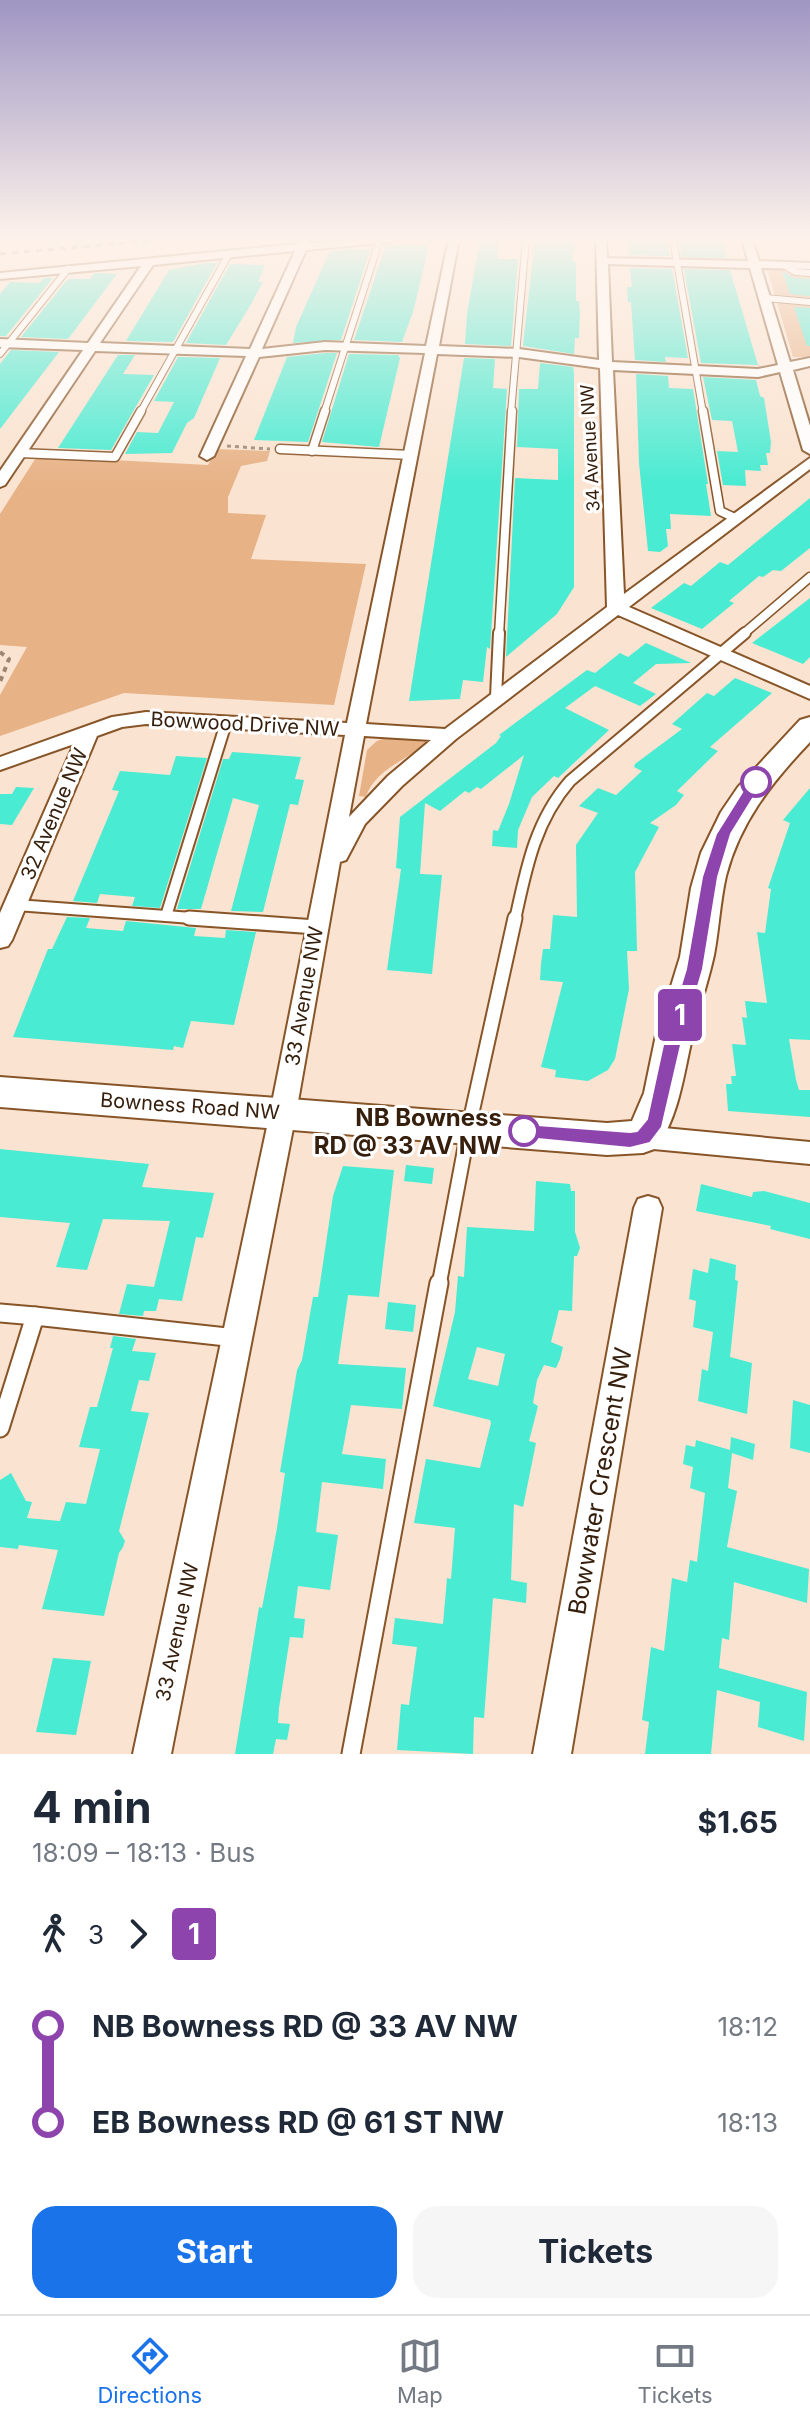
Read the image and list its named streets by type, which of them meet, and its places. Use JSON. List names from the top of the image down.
{
  "streets": {
    "street": [
      "34 Avenue NW",
      "Bowwood Drive NW",
      "32 Avenue NW",
      "33 Avenue NW",
      "Bowness Road NW",
      "Bowwater Crescent NW"
    ]
  },
  "crossings": [
    ["Bowwood Drive NW", "32 Avenue NW"],
    ["Bowwood Drive NW", "33 Avenue NW"],
    ["33 Avenue NW", "Bowness Road NW"]
  ],
  "places": ["NB Bowness RD @ 33 AV NW"],
  "lines": ["bus line 1"],
  "page": {
    "on_map": "1",
    "heading": ["4 min", "18:09 – 18:13 · Bus", "$1.65"],
    "legs": ["3", "1"],
    "list": [
      {
        "name": "NB Bowness RD @ 33 AV NW",
        "value": "18:12"
      },
      {
        "name": "EB Bowness RD @ 61 ST NW",
        "value": "18:13"
      }
    ],
    "buttons": ["Start", "Tickets"],
    "tabs": ["Directions", "Map", "Tickets"]
  }
}
